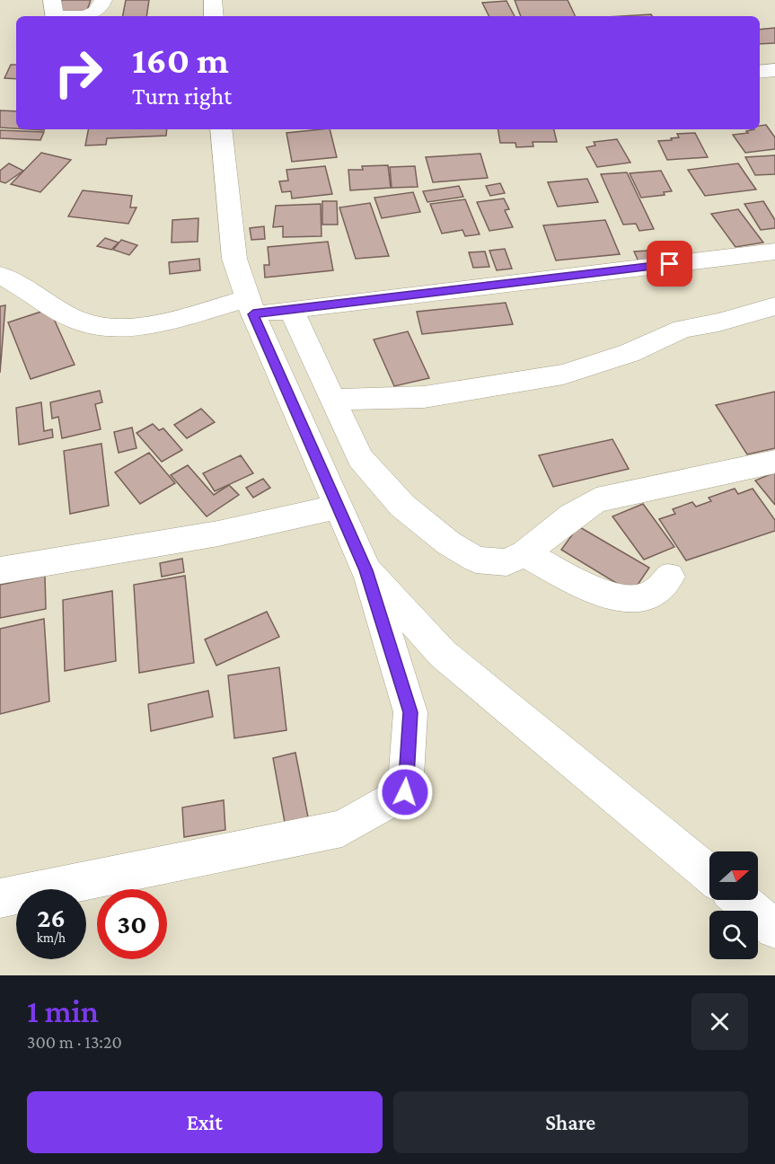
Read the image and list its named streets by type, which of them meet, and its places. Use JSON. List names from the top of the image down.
{
  "north": "right",
  "page": {
    "turn": ["160 m", "Turn right"],
    "speed": "26 km/h",
    "limit": "30",
    "heading": ["1 min", "300 m · 13:20"],
    "buttons": ["Exit", "Share"]
  }
}
